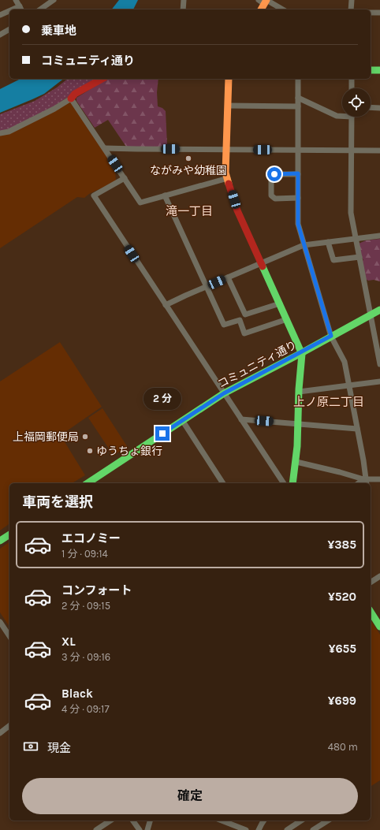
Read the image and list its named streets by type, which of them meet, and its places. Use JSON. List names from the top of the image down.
{
  "streets": {
    "street": ["コミュニティ通り"]
  },
  "districts": ["滝一丁目", "上ノ原二丁目"],
  "places": ["ながみや幼稚園", "上福岡郵便局", "ゆうちょ銀行"],
  "page": {
    "banner": ["乗車地", "コミュニティ通り"],
    "bubble": "2 分",
    "heading": "車両を選択",
    "list": [
      {
        "name": "エコノミー",
        "note": "1 分 · 09:14",
        "value": "¥385"
      },
      {
        "name": "コンフォート",
        "note": "2 分 · 09:15",
        "value": "¥520"
      },
      {
        "name": "XL",
        "note": "3 分 · 09:16",
        "value": "¥655"
      },
      {
        "name": "Black",
        "note": "4 分 · 09:17",
        "value": "¥699"
      }
    ],
    "pay": ["現金", "480 m"],
    "buttons": "確定"
  }
}
